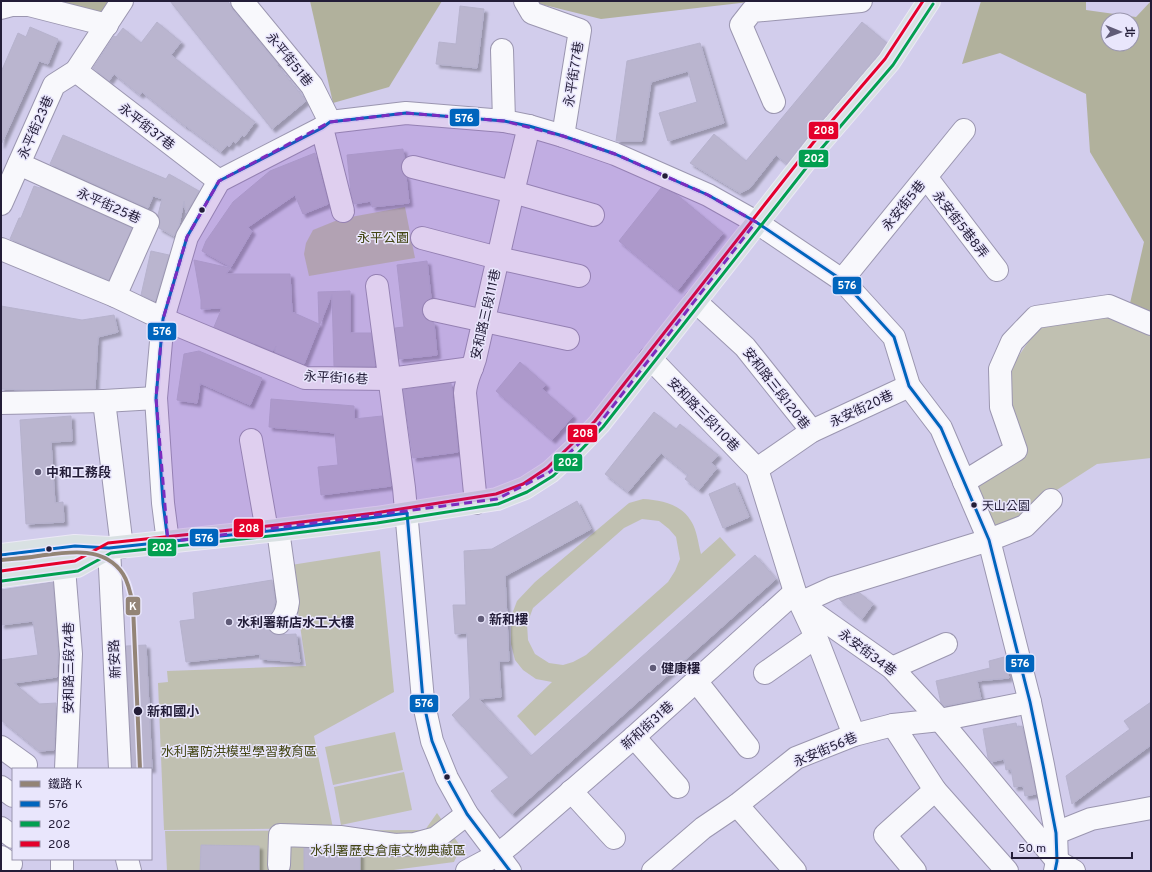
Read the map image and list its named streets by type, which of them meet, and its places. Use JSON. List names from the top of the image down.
{
  "streets": {
    "street": [
      "永平街51巷",
      "永平街77巷",
      "永平街37巷",
      "永平街23巷",
      "永平街25巷",
      "永安街5巷",
      "永安街5巷8弄",
      "安和路三段111巷",
      "永平街16巷",
      "安和路三段120巷",
      "永安街20巷",
      "安和路三段110巷",
      "永安街34巷",
      "新安路",
      "安和路三段74巷",
      "新和街31巷",
      "永安街56巷"
    ]
  },
  "crossings": [
    ["永平街37巷", "永平街23巷"],
    ["永平街23巷", "永平街25巷"],
    ["永安街5巷", "永安街5巷8弄"],
    ["安和路三段111巷", "永平街16巷"],
    ["安和路三段120巷", "永安街20巷"],
    ["安和路三段120巷", "安和路三段110巷"],
    ["永安街34巷", "新和街31巷"],
    ["永安街34巷", "永安街56巷"]
  ],
  "parks": ["永平公園", "水利署防洪模型學習教育區", "水利署歷史倉庫文物典藏區"],
  "places": [
    "中和工務段",
    "天山公園",
    "新和樓",
    "水利署新店水工大樓",
    "健康樓",
    "新和國小"
  ],
  "lines": [
    "transit line 208",
    "transit line 202",
    "transit line 576",
    "rail line K"
  ],
  "legend": [
    "鐵路 K",
    "576",
    "202",
    "208"
  ],
  "scale_bar": "50 m",
  "north": "right"
}
